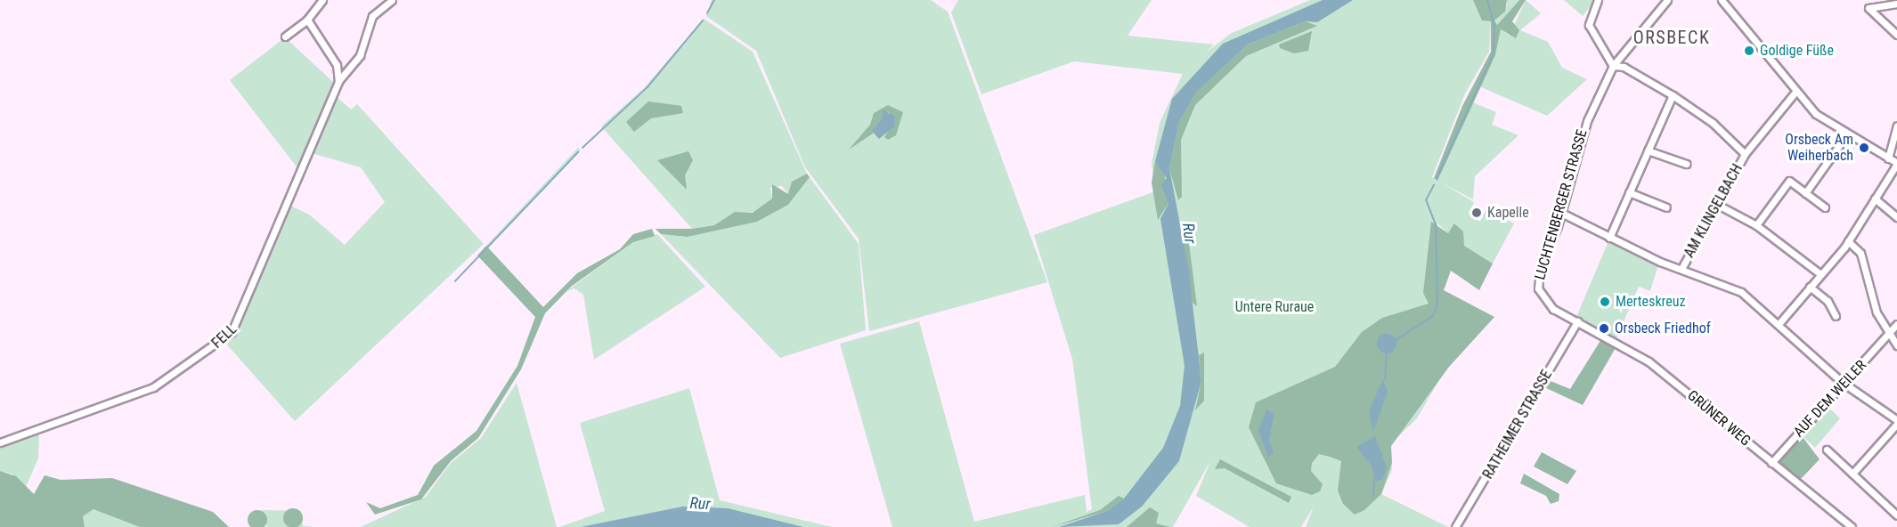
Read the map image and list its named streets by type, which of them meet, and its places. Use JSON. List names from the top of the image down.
{
  "streets": {
    "street": [
      "LUCHTENBERGER STRASSE",
      "AM KLINGELBACH",
      "FELL",
      "AUF DEM WEILER",
      "GRÜNER WEG",
      "RATHEIMER STRASSE"
    ]
  },
  "crossings": [
    ["LUCHTENBERGER STRASSE", "AM KLINGELBACH"],
    ["LUCHTENBERGER STRASSE", "GRÜNER WEG"],
    ["LUCHTENBERGER STRASSE", "RATHEIMER STRASSE"],
    ["AUF DEM WEILER", "GRÜNER WEG"],
    ["GRÜNER WEG", "RATHEIMER STRASSE"]
  ],
  "districts": ["ORSBECK"],
  "water": ["Rur"],
  "parks": ["Untere Ruraue"],
  "places": [
    "Goldige Füße",
    "Orsbeck Am Weiherbach",
    "Kapelle",
    "Merteskreuz",
    "Orsbeck Friedhof"
  ]
}
